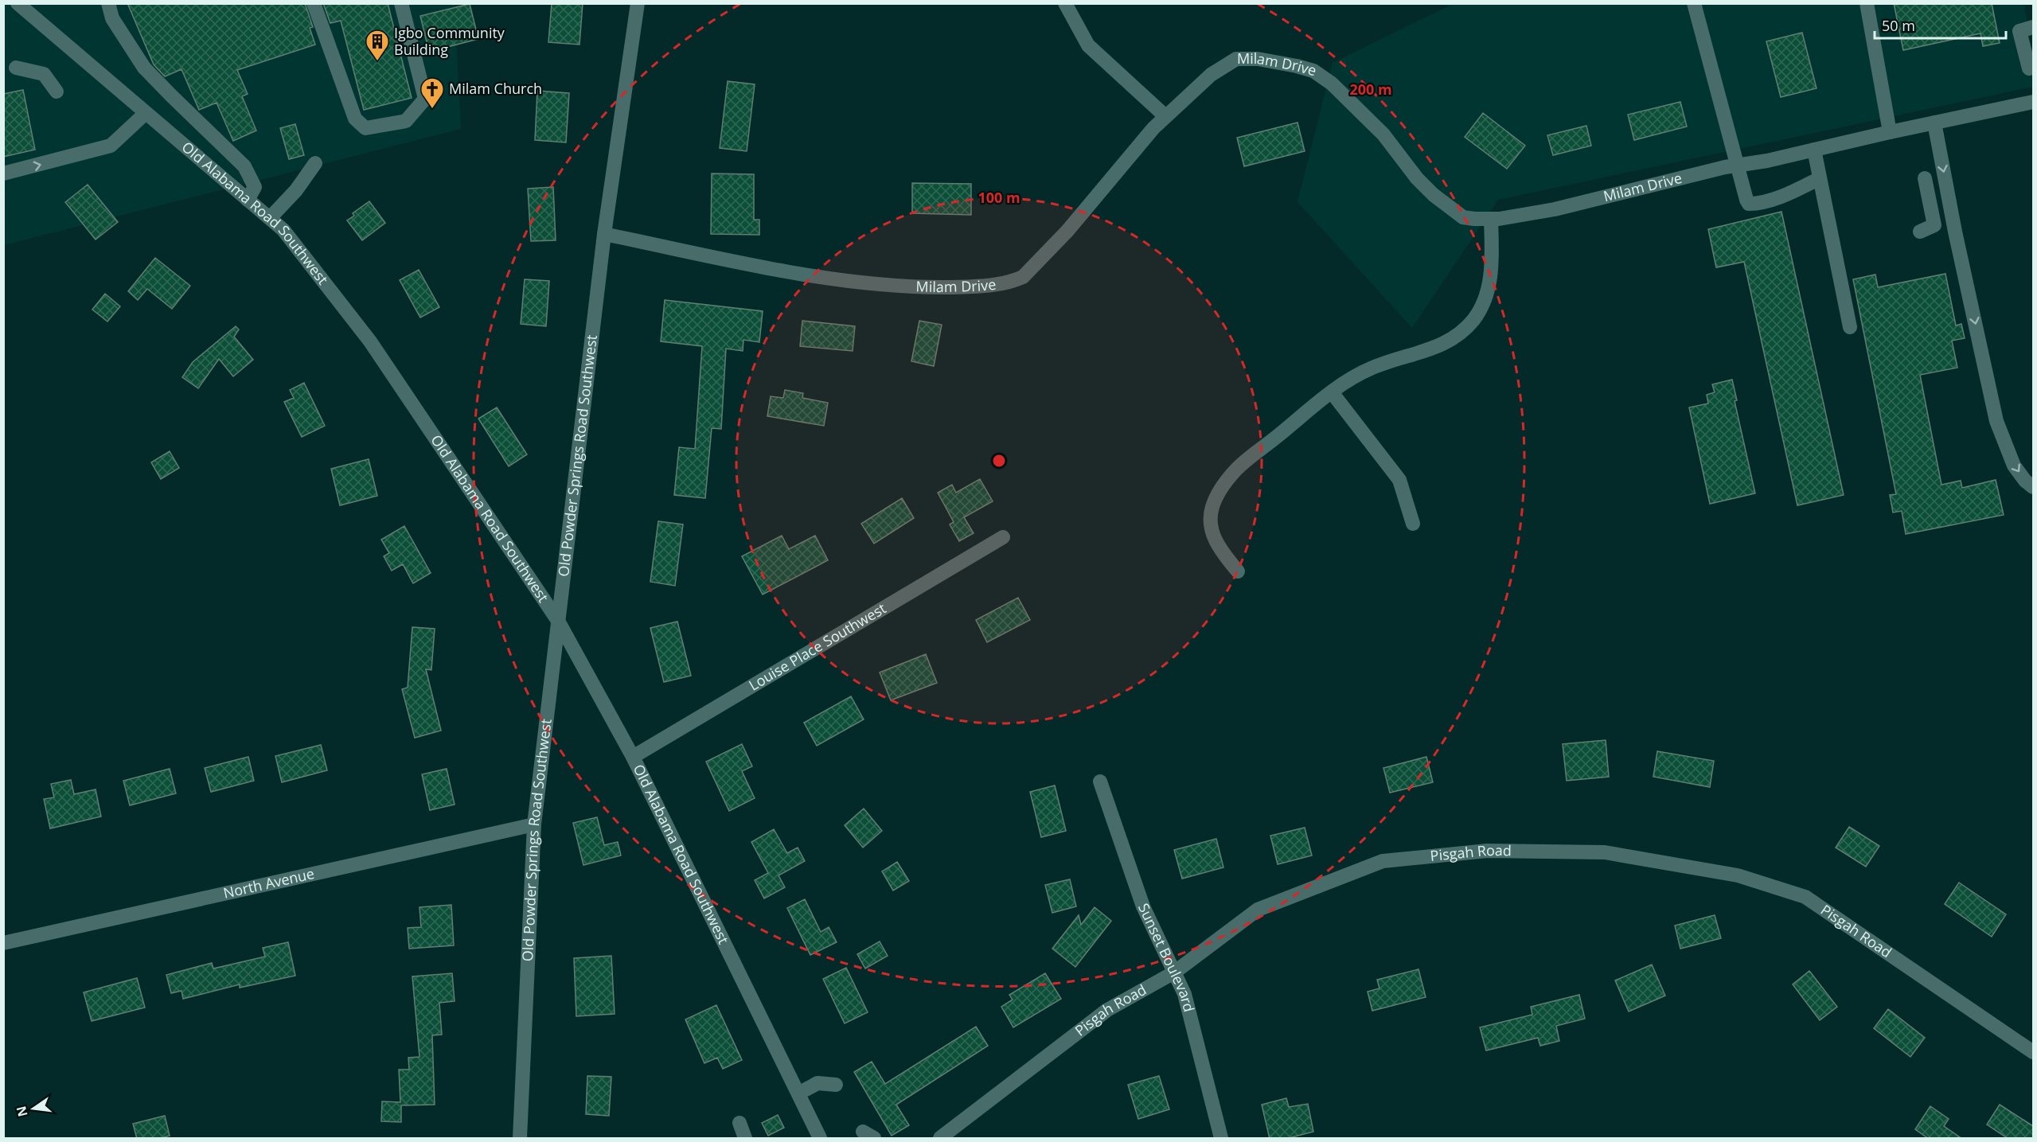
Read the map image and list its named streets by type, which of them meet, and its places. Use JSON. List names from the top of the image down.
{
  "streets": {
    "street": [
      "Milam Drive",
      "Old Alabama Road Southwest",
      "Old Powder Springs Road Southwest",
      "Louise Place Southwest",
      "Pisgah Road",
      "North Avenue",
      "Sunset Boulevard"
    ]
  },
  "crossings": [
    ["Milam Drive", "Old Powder Springs Road Southwest"],
    ["Old Alabama Road Southwest", "Old Powder Springs Road Southwest"],
    ["Old Alabama Road Southwest", "Louise Place Southwest"],
    ["Old Powder Springs Road Southwest", "North Avenue"],
    ["Pisgah Road", "Sunset Boulevard"]
  ],
  "places": {
    "building": ["Igbo Community Building"],
    "church": ["Milam Church"]
  },
  "scale_bar": "50 m",
  "north": "left",
  "rings": ["200 m", "100 m"]
}
